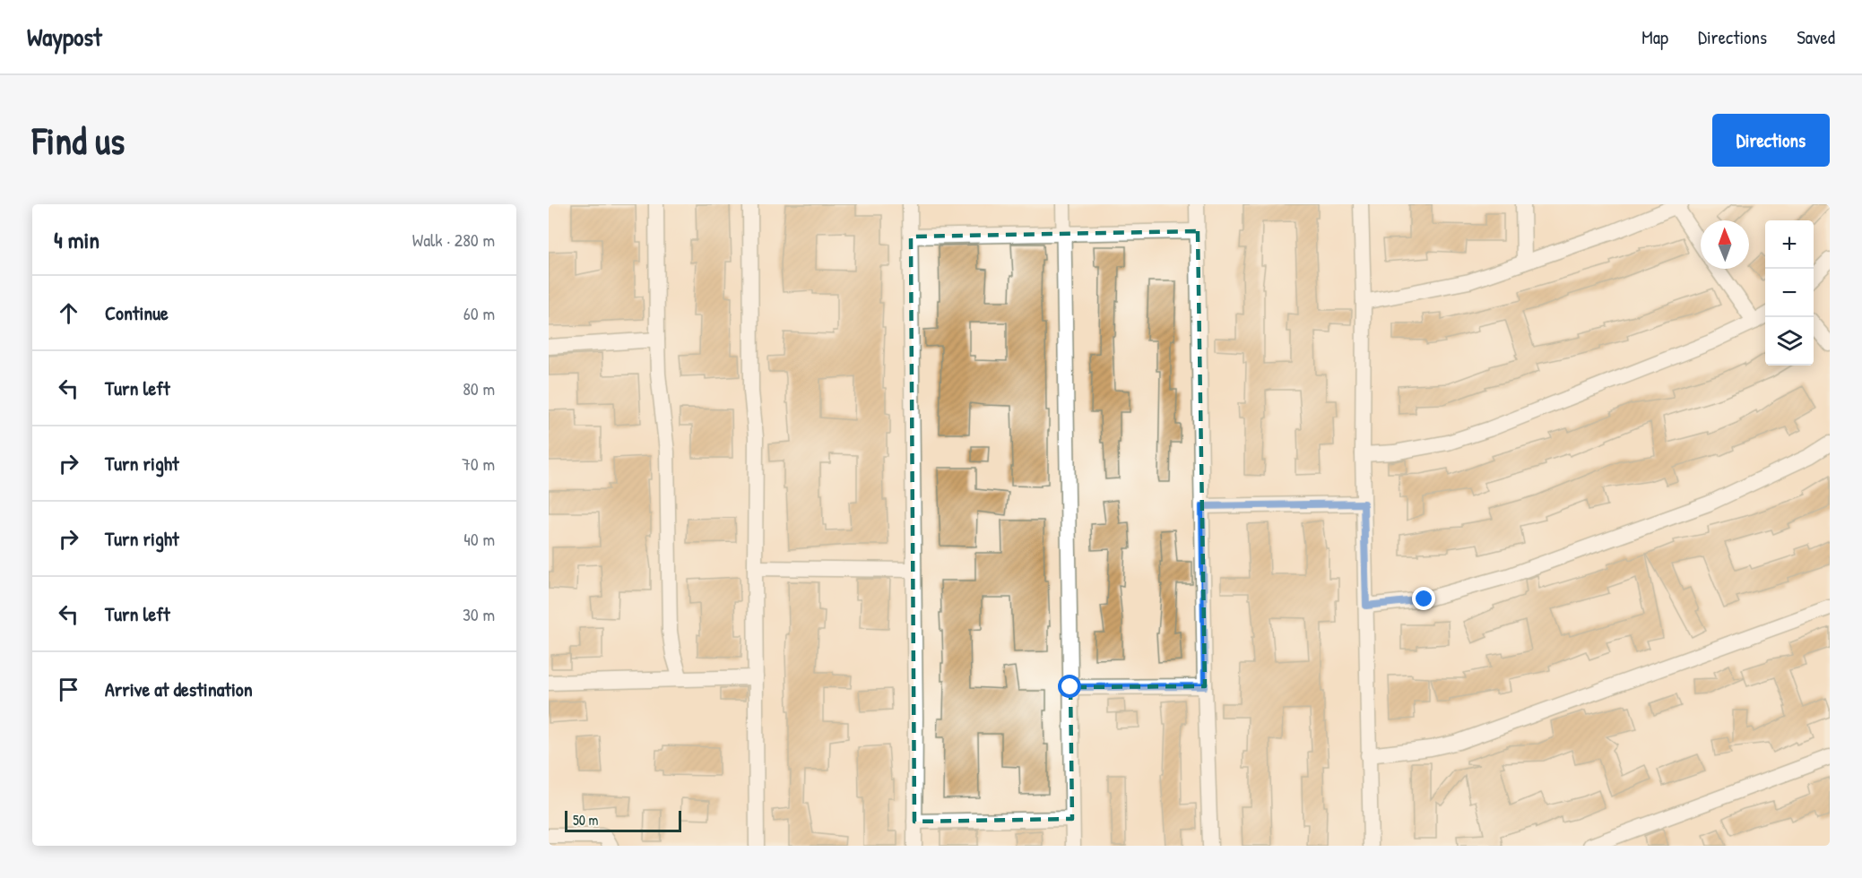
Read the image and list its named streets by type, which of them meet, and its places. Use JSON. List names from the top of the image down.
{
  "scale_bar": "50 m",
  "north": "top",
  "page": {
    "header": "Waypost",
    "nav": ["Map", "Directions", "Saved"],
    "buttons": "Directions",
    "title": "Find us",
    "heading": ["4 min", "Walk · 280 m"],
    "map_buttons": ["+", "−"],
    "list": [
      ["Continue", "60 m"],
      ["Turn left", "80 m"],
      ["Turn right", "70 m"],
      ["Turn right", "40 m"],
      ["Turn left", "30 m"],
      "Arrive at destination"
    ],
    "scale": "50 m"
  }
}
